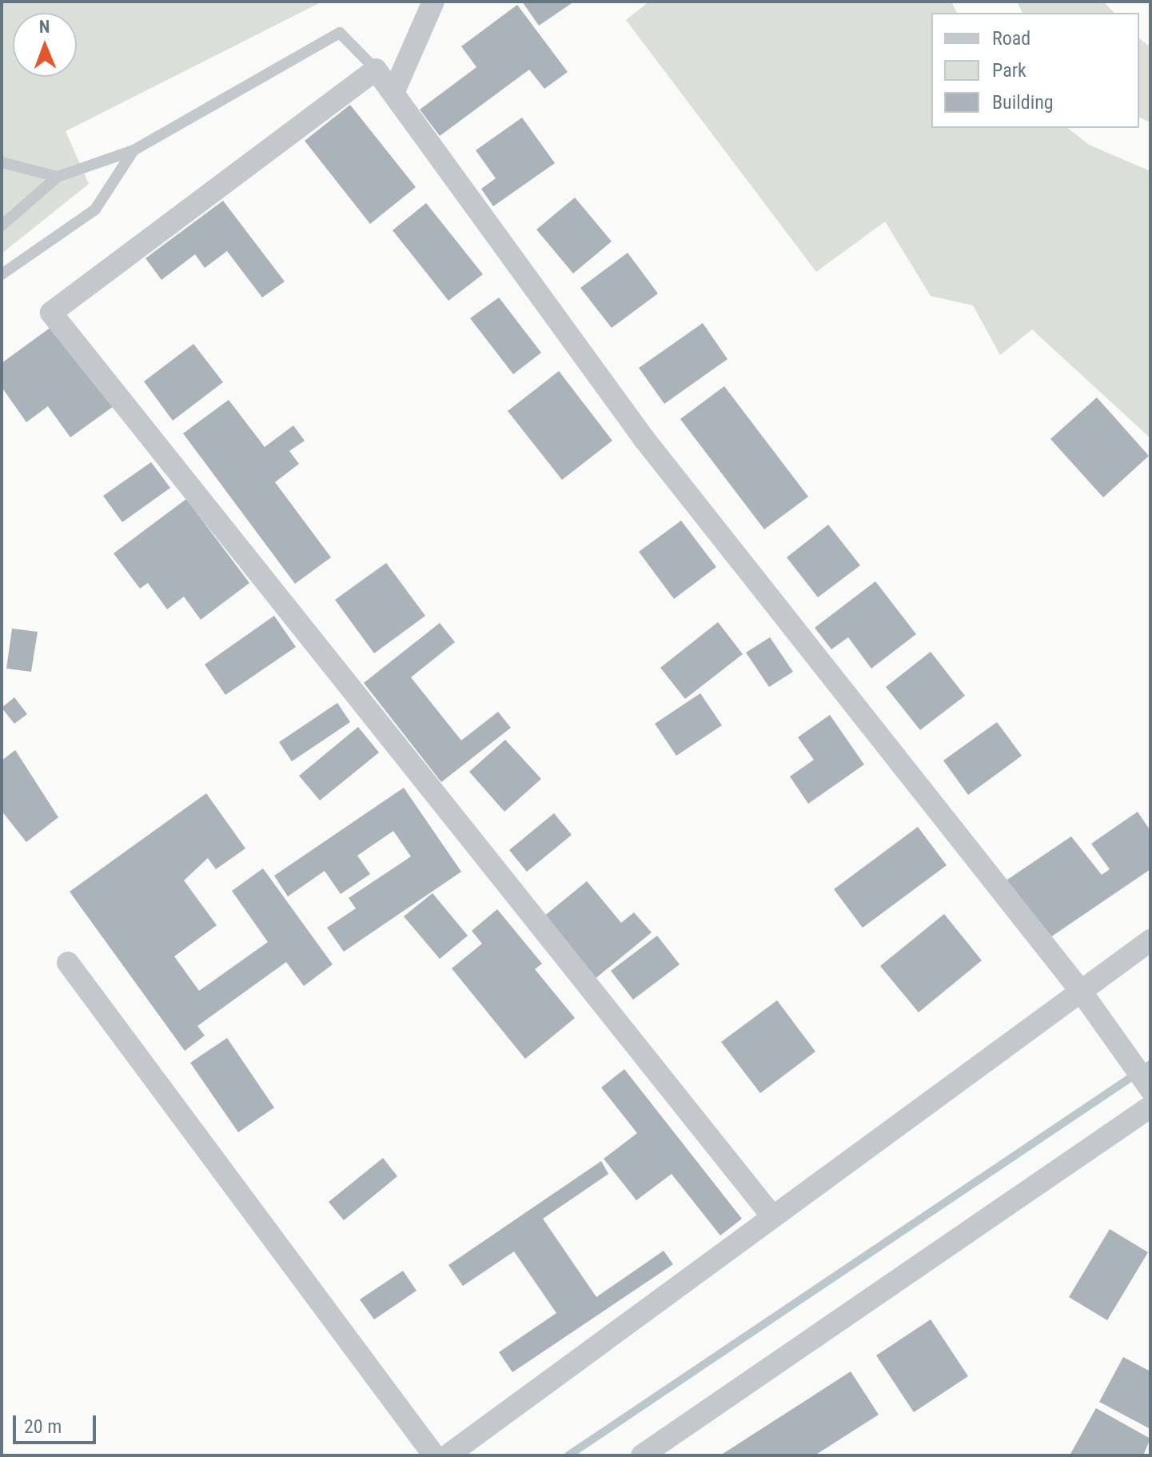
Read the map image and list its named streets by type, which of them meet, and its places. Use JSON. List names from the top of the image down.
{
  "legend": ["Road", "Park", "Building"],
  "scale_bar": "20 m",
  "north": "top"
}
